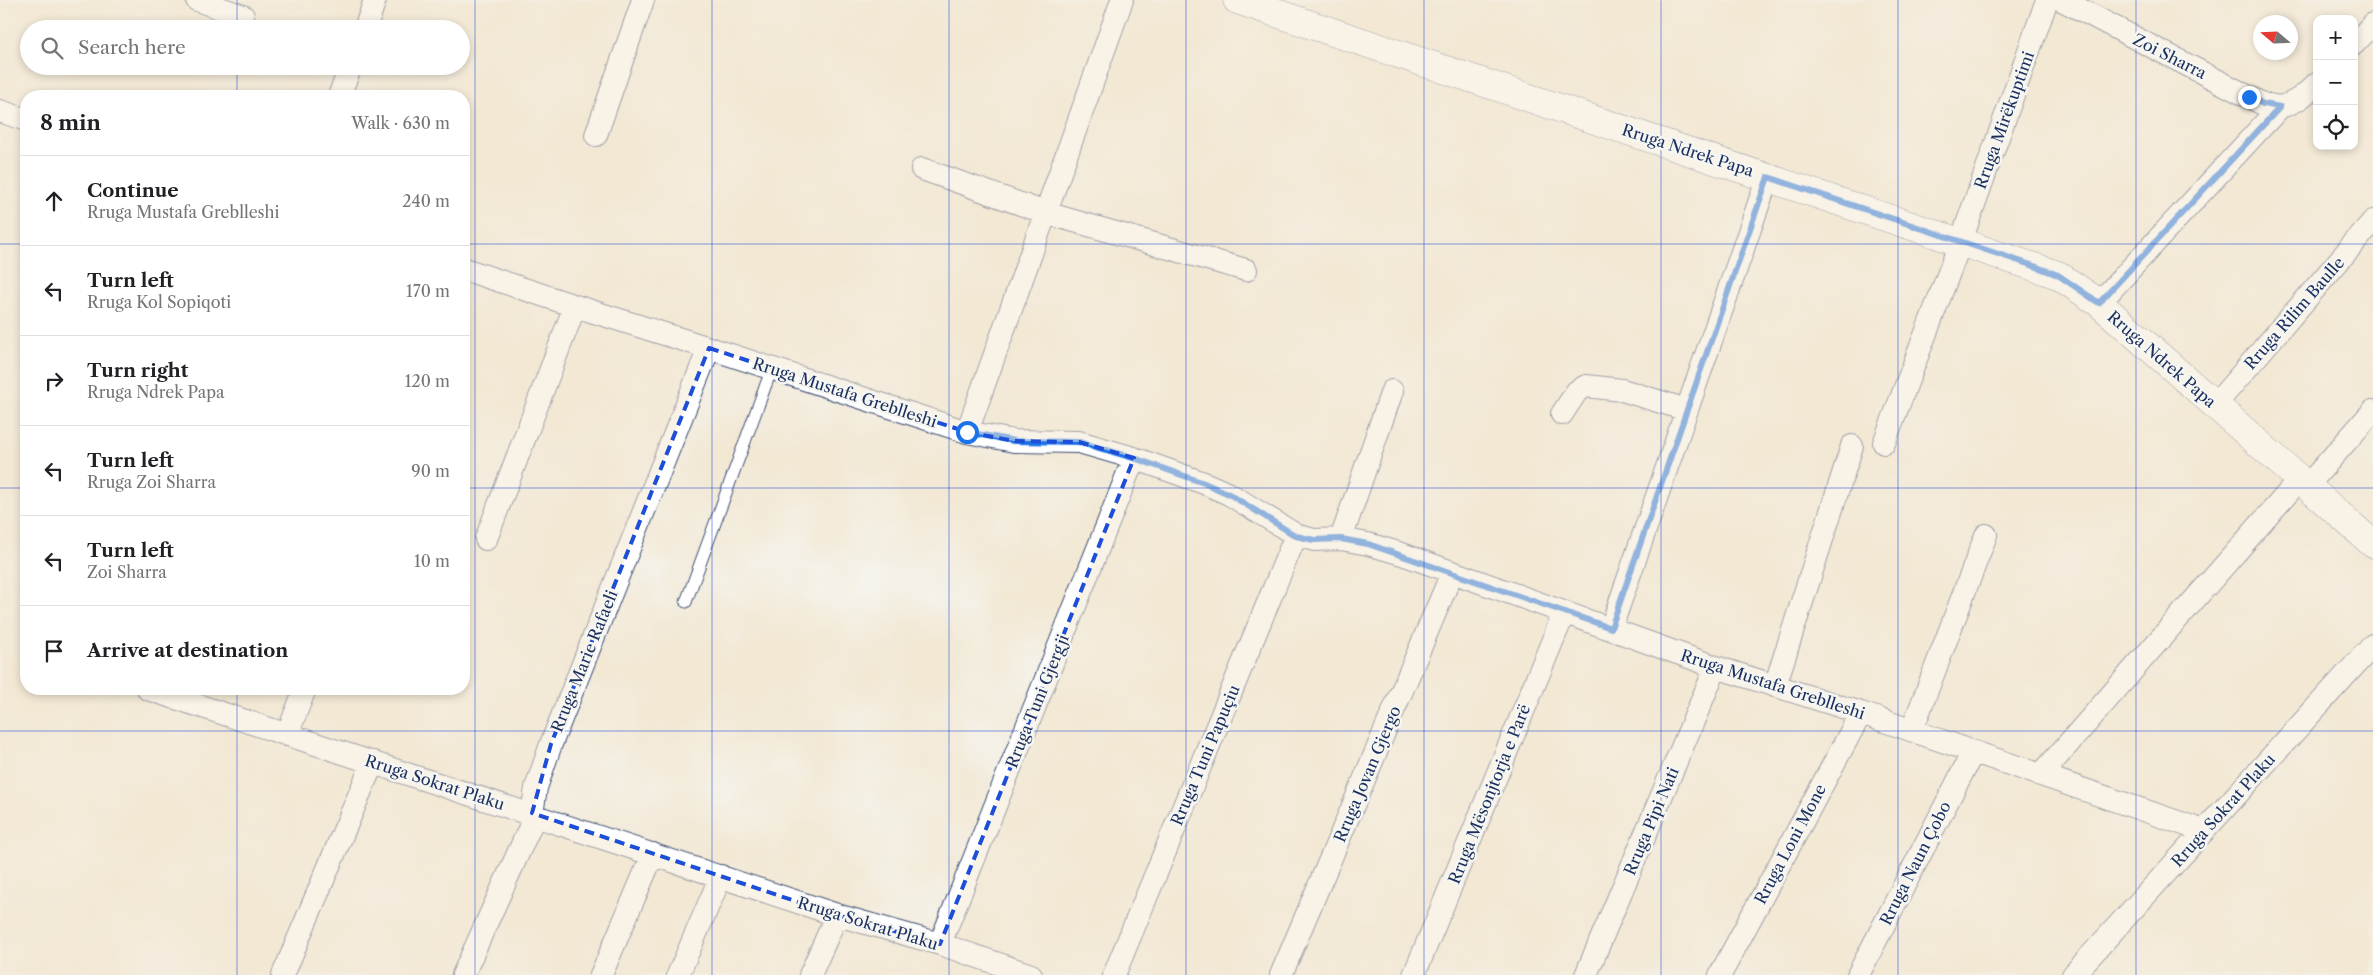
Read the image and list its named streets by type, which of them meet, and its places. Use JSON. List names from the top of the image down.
{
  "streets": {
    "street": [
      "Zoi Sharra",
      "Rruga Mirëkuptimi",
      "Rruga Ndrek Papa",
      "Rruga Rilim Baulle",
      "Rruga Mustafa Greblleshi",
      "Rruga Marie Rafaeli",
      "Rruga Tuni Gjergji",
      "Rruga Tuni Papuçiu",
      "Rruga Jovan Gjergo",
      "Rruga Sokrat Plaku",
      "Rruga Mësonjtorja e Parë",
      "Rruga Pipi Nati",
      "Rruga Loni Mone",
      "Rruga Naun Çobo"
    ]
  },
  "crossings": [
    ["Rruga Mirëkuptimi", "Rruga Ndrek Papa"],
    ["Rruga Ndrek Papa", "Rruga Rilim Baulle"],
    ["Rruga Mustafa Greblleshi", "Rruga Marie Rafaeli"],
    ["Rruga Mustafa Greblleshi", "Rruga Tuni Gjergji"],
    ["Rruga Mustafa Greblleshi", "Rruga Tuni Papuçiu"],
    ["Rruga Mustafa Greblleshi", "Rruga Jovan Gjergo"],
    ["Rruga Mustafa Greblleshi", "Rruga Sokrat Plaku"],
    ["Rruga Mustafa Greblleshi", "Rruga Mësonjtorja e Parë"],
    ["Rruga Mustafa Greblleshi", "Rruga Pipi Nati"],
    ["Rruga Mustafa Greblleshi", "Rruga Loni Mone"],
    ["Rruga Mustafa Greblleshi", "Rruga Naun Çobo"],
    ["Rruga Marie Rafaeli", "Rruga Sokrat Plaku"],
    ["Rruga Tuni Gjergji", "Rruga Sokrat Plaku"]
  ],
  "north": "left",
  "page": {
    "map_buttons": ["+", "−"],
    "search": "Search here",
    "heading": ["8 min", "Walk · 630 m"],
    "list": [
      ["Continue", "Rruga Mustafa Greblleshi", "240 m"],
      ["Turn left", "Rruga Kol Sopiqoti", "170 m"],
      ["Turn right", "Rruga Ndrek Papa", "120 m"],
      ["Turn left", "Rruga Zoi Sharra", "90 m"],
      ["Turn left", "Zoi Sharra", "10 m"],
      "Arrive at destination"
    ]
  }
}
